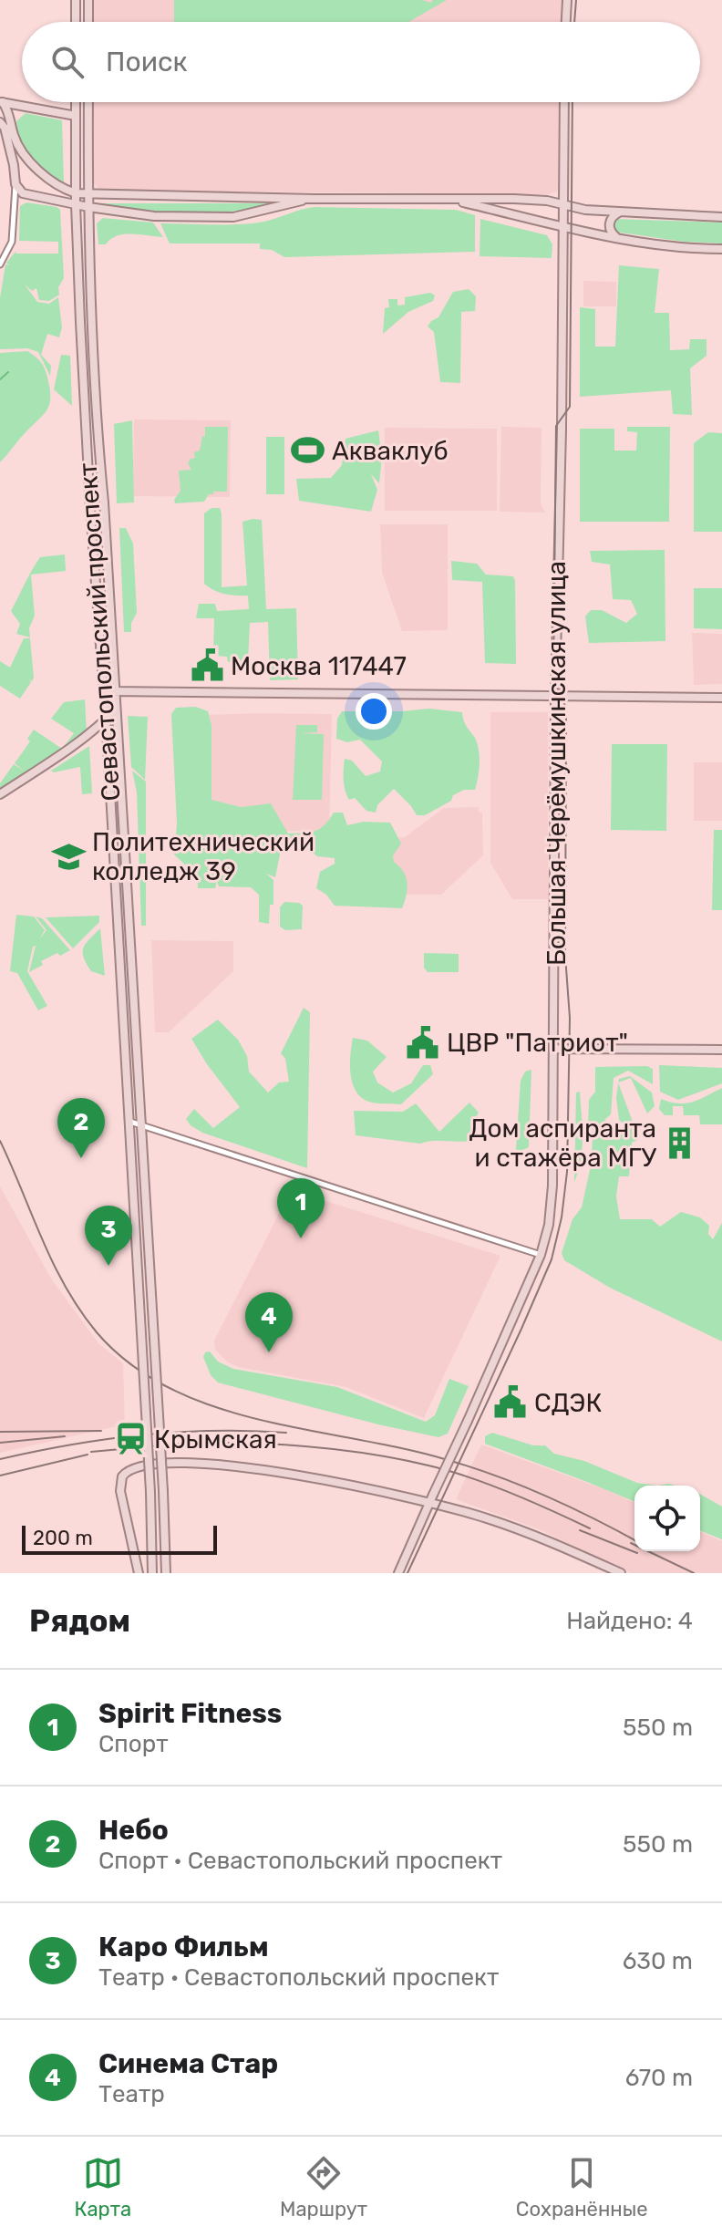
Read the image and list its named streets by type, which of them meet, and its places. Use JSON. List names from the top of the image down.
{
  "streets": {
    "main road": ["Севастопольский проспект", "Большая Черёмушкинская улица"]
  },
  "places": {
    "sports": ["Акваклуб"],
    "public building": ["Москва 117447", "ЦВР \"Патриот\"", "СДЭК"],
    "school or university": ["Политехнический колледж 39"],
    "building": ["Дом аспиранта и стажёра МГУ"],
    "station": ["Крымская"]
  },
  "scale_bar": "200 m",
  "page": {
    "search": "Поиск",
    "pins": [
      "2",
      "1",
      "3",
      "4"
    ],
    "scale": "200 m",
    "heading": ["Рядом", "Найдено: 4"],
    "list": [
      {
        "mark": "1",
        "name": "Spirit Fitness",
        "note": "Спорт",
        "value": "550 m"
      },
      {
        "mark": "2",
        "name": "Небо",
        "note": "Спорт · Севастопольский проспект",
        "value": "550 m"
      },
      {
        "mark": "3",
        "name": "Каро Фильм",
        "note": "Театр · Севастопольский проспект",
        "value": "630 m"
      },
      {
        "mark": "4",
        "name": "Синема Стар",
        "note": "Театр",
        "value": "670 m"
      }
    ],
    "nav": ["Карта", "Маршрут", "Сохранённые"]
  }
}
